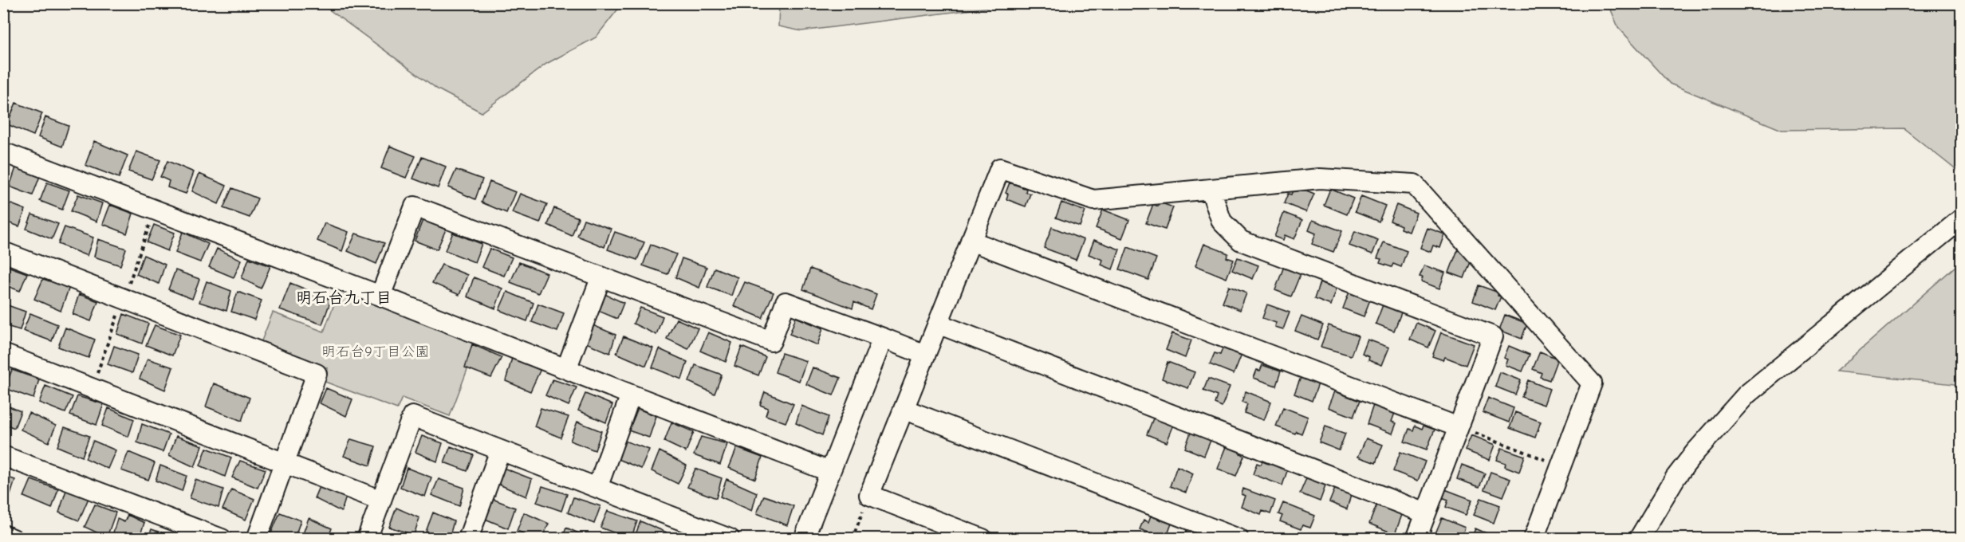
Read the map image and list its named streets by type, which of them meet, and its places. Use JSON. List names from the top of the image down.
{
  "districts": ["明石台九丁目"],
  "parks": ["明石台9丁目公園"]
}
